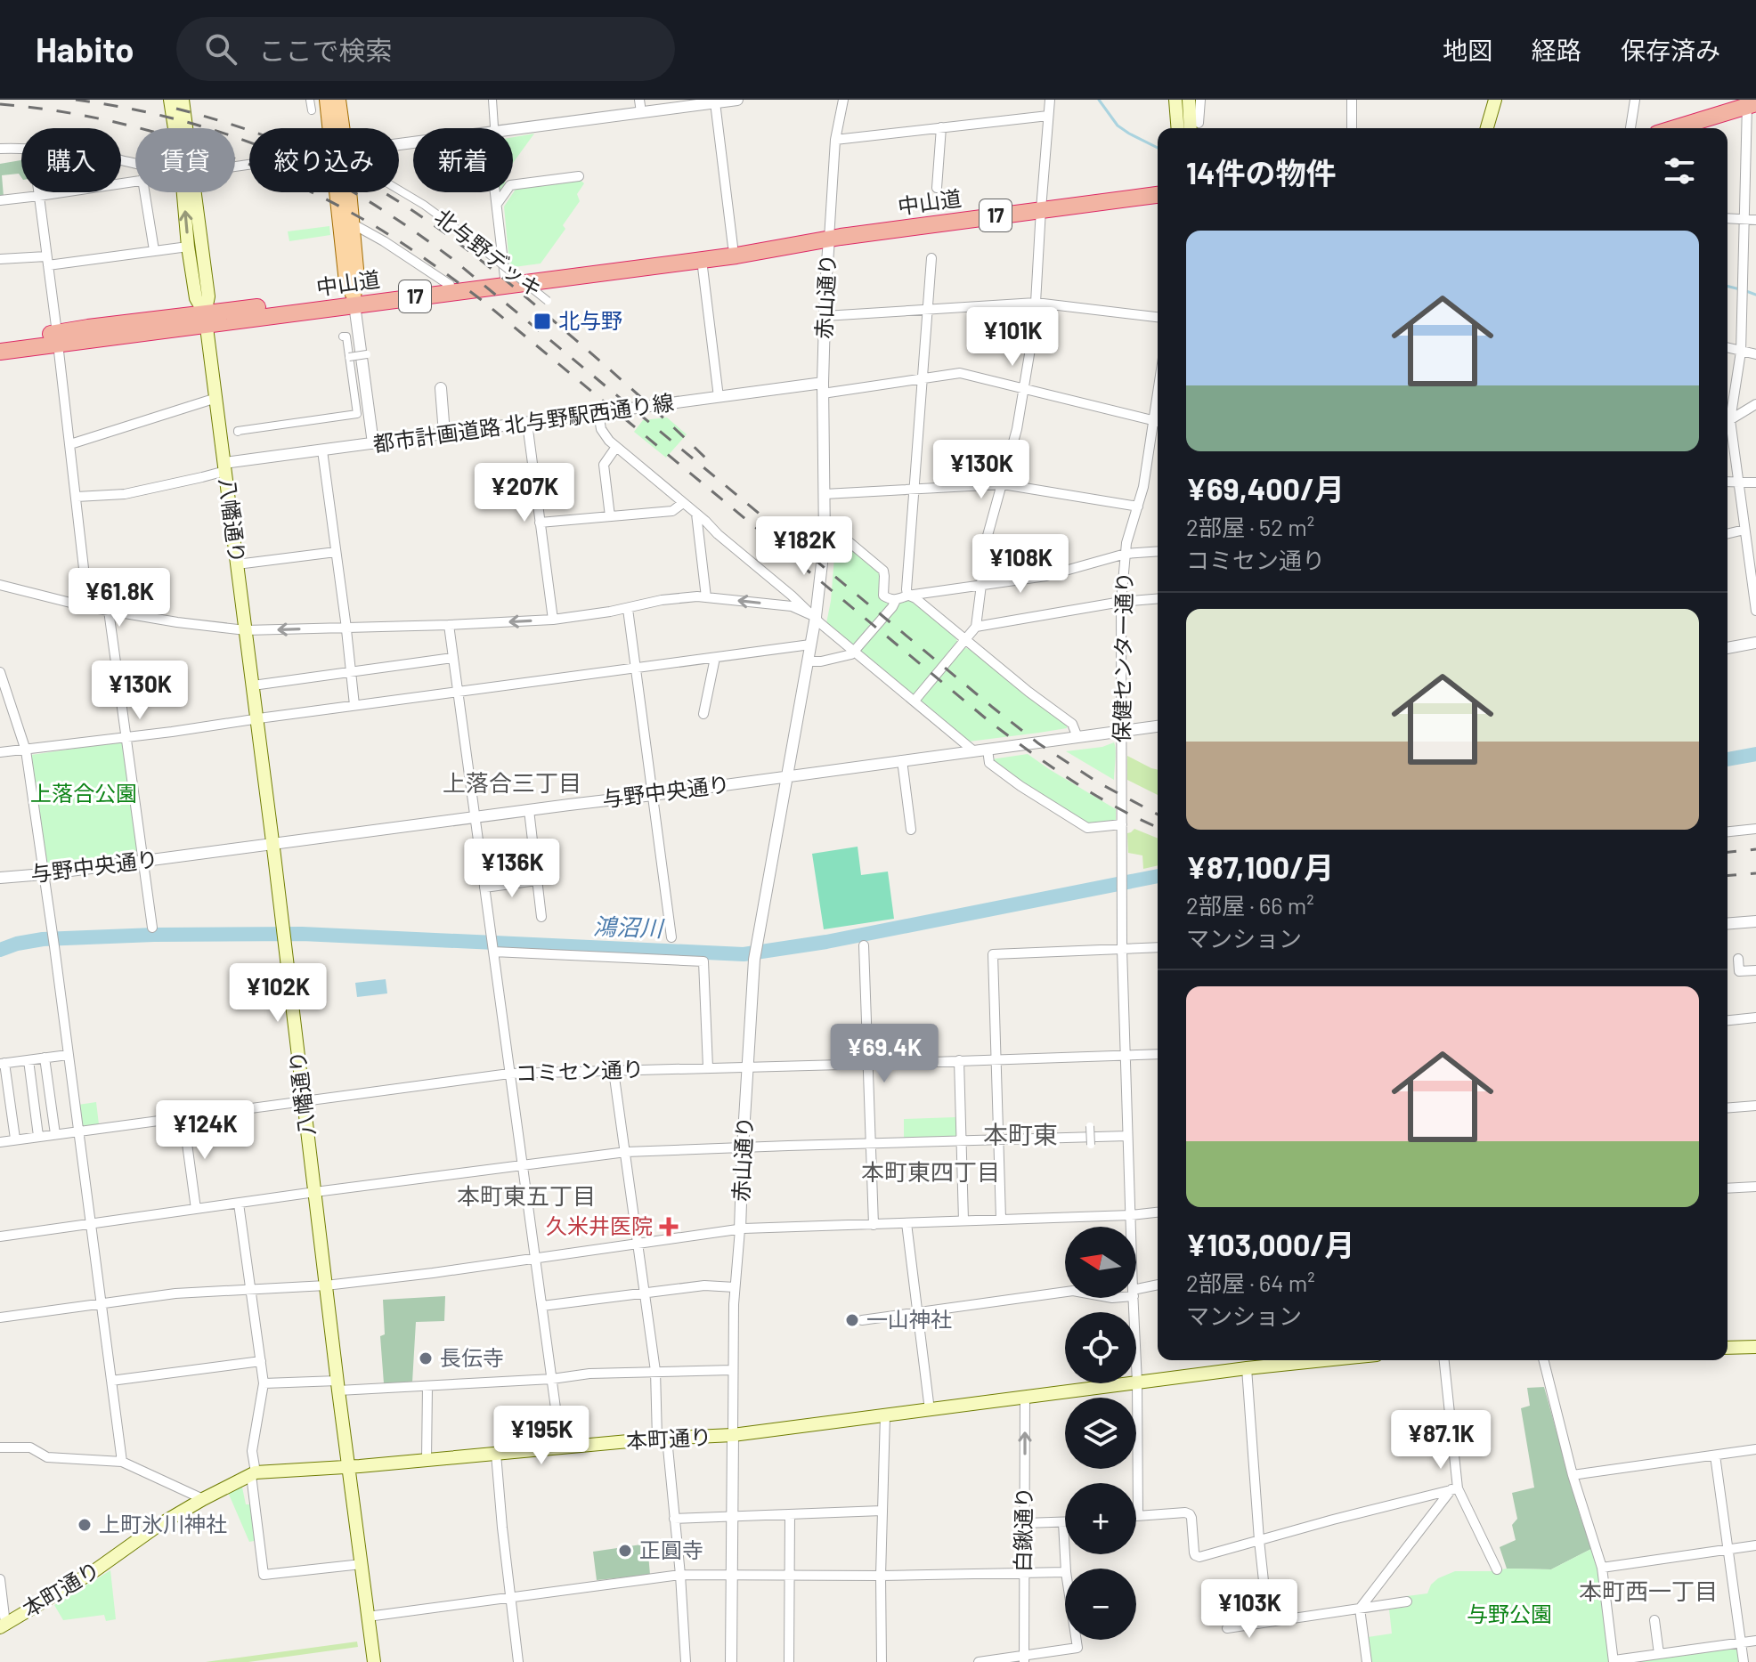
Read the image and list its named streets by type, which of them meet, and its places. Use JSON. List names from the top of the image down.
{
  "streets": {
    "highway": ["中山道", "17"],
    "main road": ["八幡通り", "本町通り"],
    "street": [
      "北与野デッキ",
      "赤山通り",
      "都市計画道路 北与野駅西通り線",
      "保健センター通り",
      "与野中央通り",
      "コミセン通り",
      "白鍬通り"
    ]
  },
  "crossings": [
    ["中山道", "赤山通り"],
    ["中山道", "八幡通り"],
    ["赤山通り", "都市計画道路 北与野駅西通り線"],
    ["赤山通り", "与野中央通り"],
    ["赤山通り", "コミセン通り"],
    ["赤山通り", "本町通り"],
    ["都市計画道路 北与野駅西通り線", "八幡通り"],
    ["八幡通り", "与野中央通り"],
    ["八幡通り", "コミセン通り"],
    ["八幡通り", "本町通り"],
    ["保健センター通り", "与野中央通り"],
    ["本町通り", "白鍬通り"]
  ],
  "one_way": ["白鍬通り"],
  "districts": [
    "上落合三丁目",
    "本町東",
    "本町東四丁目",
    "本町東五丁目",
    "本町西一丁目"
  ],
  "water": ["鴻沼川"],
  "parks": ["上落合公園", "与野公園"],
  "places": {
    "transit": ["北与野"],
    "health": ["久米井医院"],
    "other": [
      "一山神社",
      "長伝寺",
      "上町氷川神社",
      "正圓寺"
    ]
  },
  "north": "left",
  "page": {
    "header": "Habito",
    "search": "ここで検索",
    "nav": ["地図", "経路", "保存済み"],
    "chip": [
      "購入",
      "賃貸",
      "絞り込み",
      "新着"
    ],
    "heading": "14件の物件",
    "list": [
      {
        "name": "¥69,400/月",
        "note": "2部屋 · 52 m² · コミセン通り"
      },
      {
        "name": "¥87,100/月",
        "note": "2部屋 · 66 m² · マンション"
      },
      {
        "name": "¥103,000/月",
        "note": "2部屋 · 64 m² · マンション"
      }
    ],
    "price": [
      "¥101K",
      "¥130K",
      "¥207K",
      "¥182K",
      "¥108K",
      "¥61.8K",
      "¥130K",
      "¥136K",
      "¥102K",
      "¥69.4K",
      "¥124K",
      "¥195K",
      "¥87.1K",
      "¥103K"
    ],
    "map_buttons": ["+", "−"]
  }
}
